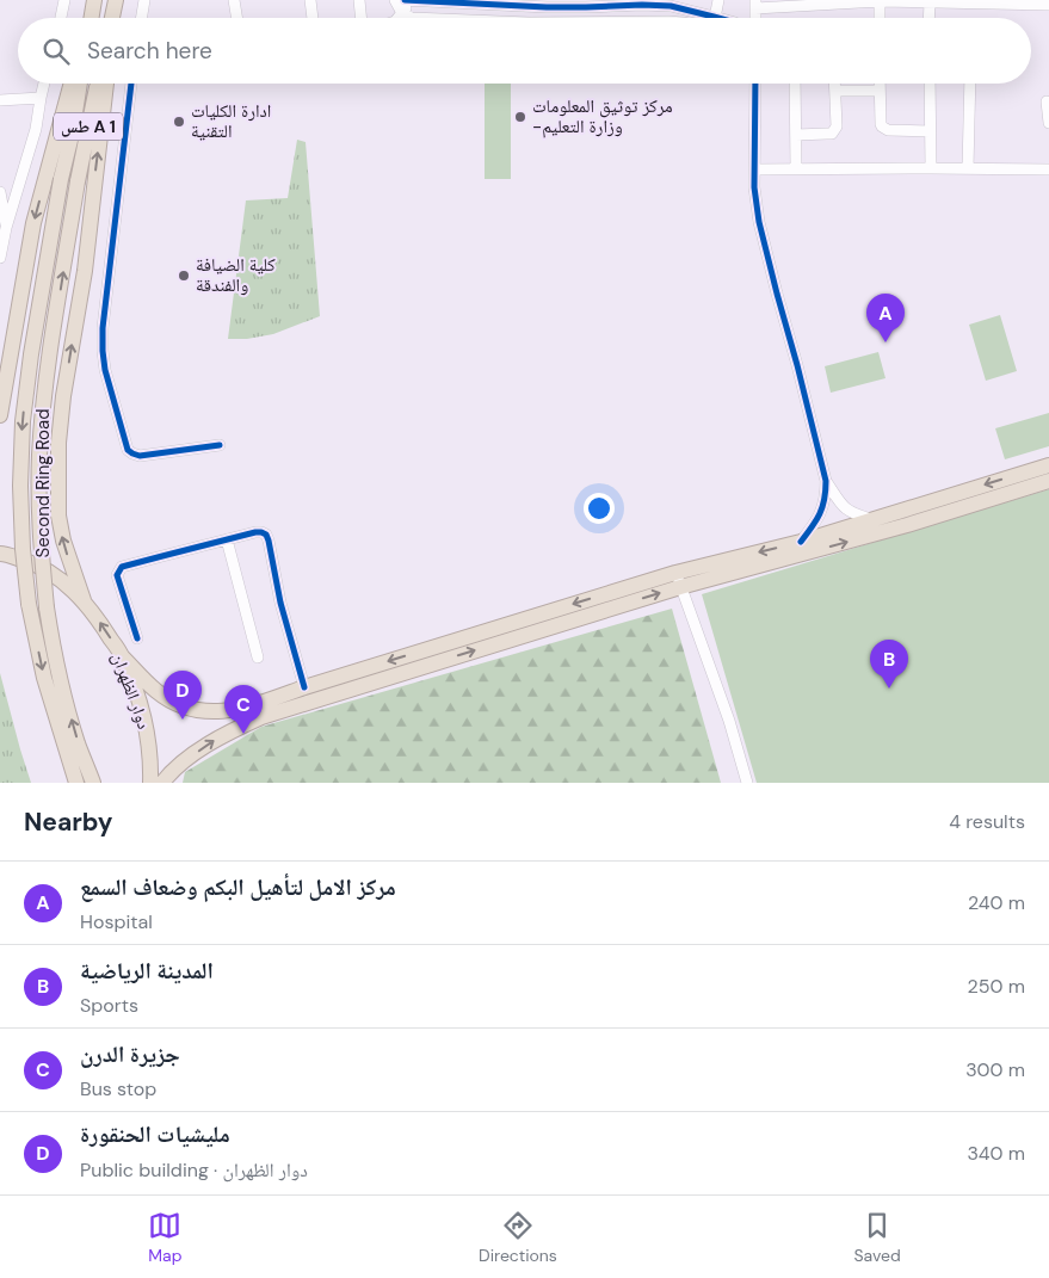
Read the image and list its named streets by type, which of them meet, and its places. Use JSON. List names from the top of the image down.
{
  "streets": {
    "highway": ["طس A 1", "Second Ring Road", "دوار الظهران"]
  },
  "places": ["مركز توثيق المعلومات -وزارة التعليم", "ادارة الكليات التقنية", "كلية الضيافة والفندقة"],
  "page": {
    "search": "Search here",
    "pins": [
      "A",
      "B",
      "D",
      "C"
    ],
    "heading": ["Nearby", "4 results"],
    "list": [
      {
        "mark": "A",
        "name": "مركز الامل لتأهيل البكم وضعاف السمع",
        "note": "Hospital",
        "value": "240 m"
      },
      {
        "mark": "B",
        "name": "المدينة الرياضية",
        "note": "Sports",
        "value": "250 m"
      },
      {
        "mark": "C",
        "name": "جزيرة الدرن",
        "note": "Bus stop",
        "value": "300 m"
      },
      {
        "mark": "D",
        "name": "مليشيات الحنقورة",
        "note": "Public building · دوار الظهران",
        "value": "340 m"
      }
    ],
    "nav": ["Map", "Directions", "Saved"]
  }
}
